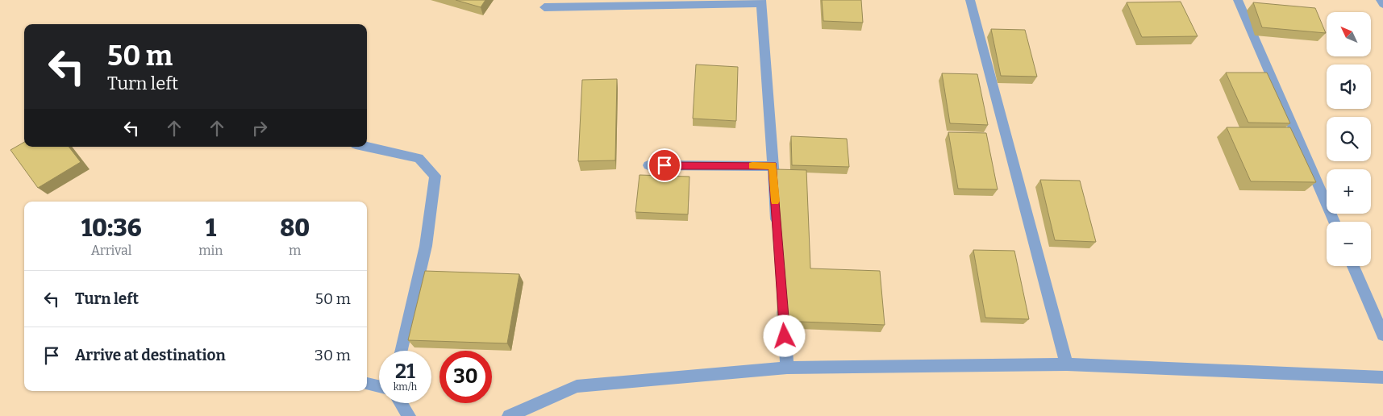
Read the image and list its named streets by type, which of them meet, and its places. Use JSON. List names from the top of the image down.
{
  "north": "top left",
  "page": {
    "map_buttons": ["+", "−"],
    "turn": ["50 m", "Turn left"],
    "eta": [
      "10:36",
      "Arrival",
      "1",
      "min",
      "80",
      "m"
    ],
    "list": [
      {
        "name": "Turn left",
        "value": "50 m"
      },
      {
        "name": "Arrive at destination",
        "value": "30 m"
      }
    ],
    "speed": "21 km/h",
    "limit": "30"
  }
}
